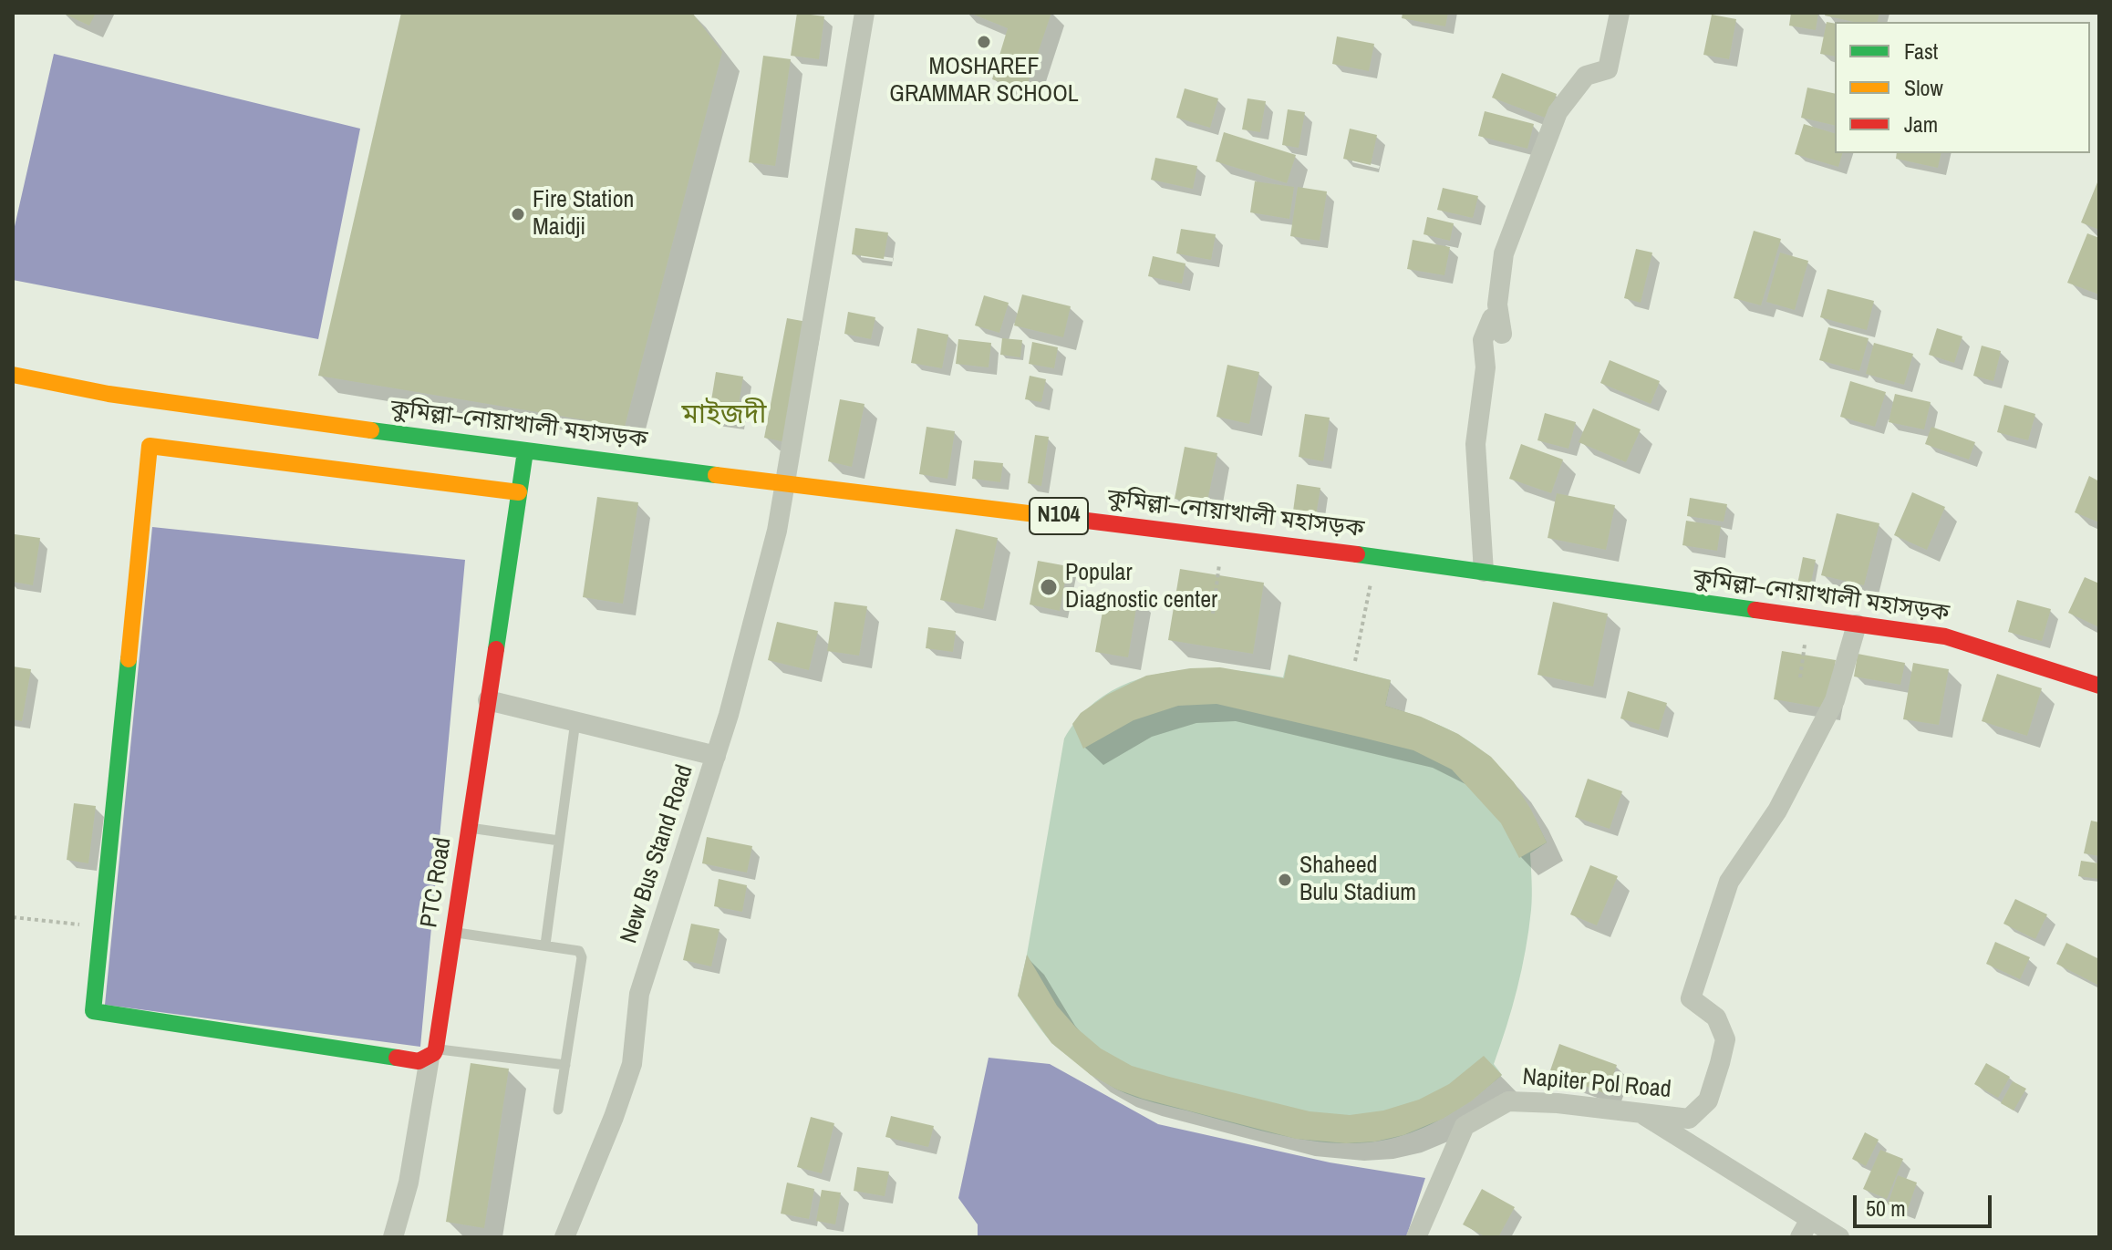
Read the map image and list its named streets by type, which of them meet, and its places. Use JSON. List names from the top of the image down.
{
  "streets": {
    "main road": ["কুমিল্লা–নোয়াখালী মহাসড়ক", "N104", "PTC Road"],
    "street": ["New Bus Stand Road", "Napiter Pol Road"]
  },
  "crossings": [
    ["কুমিল্লা–নোয়াখালী মহাসড়ক", "New Bus Stand Road"],
    ["কুমিল্লা–নোয়াখালী মহাসড়ক", "PTC Road"],
    ["কুমিল্লা–নোয়াখালী মহাসড়ক", "Napiter Pol Road"]
  ],
  "districts": ["মাইজদী"],
  "places": [
    "MOSHAREF GRAMMAR SCHOOL",
    "Fire Station Maidji",
    "Popular Diagnostic center",
    "Shaheed Bulu Stadium"
  ],
  "legend": ["Fast", "Slow", "Jam"],
  "scale_bar": "50 m"
}
